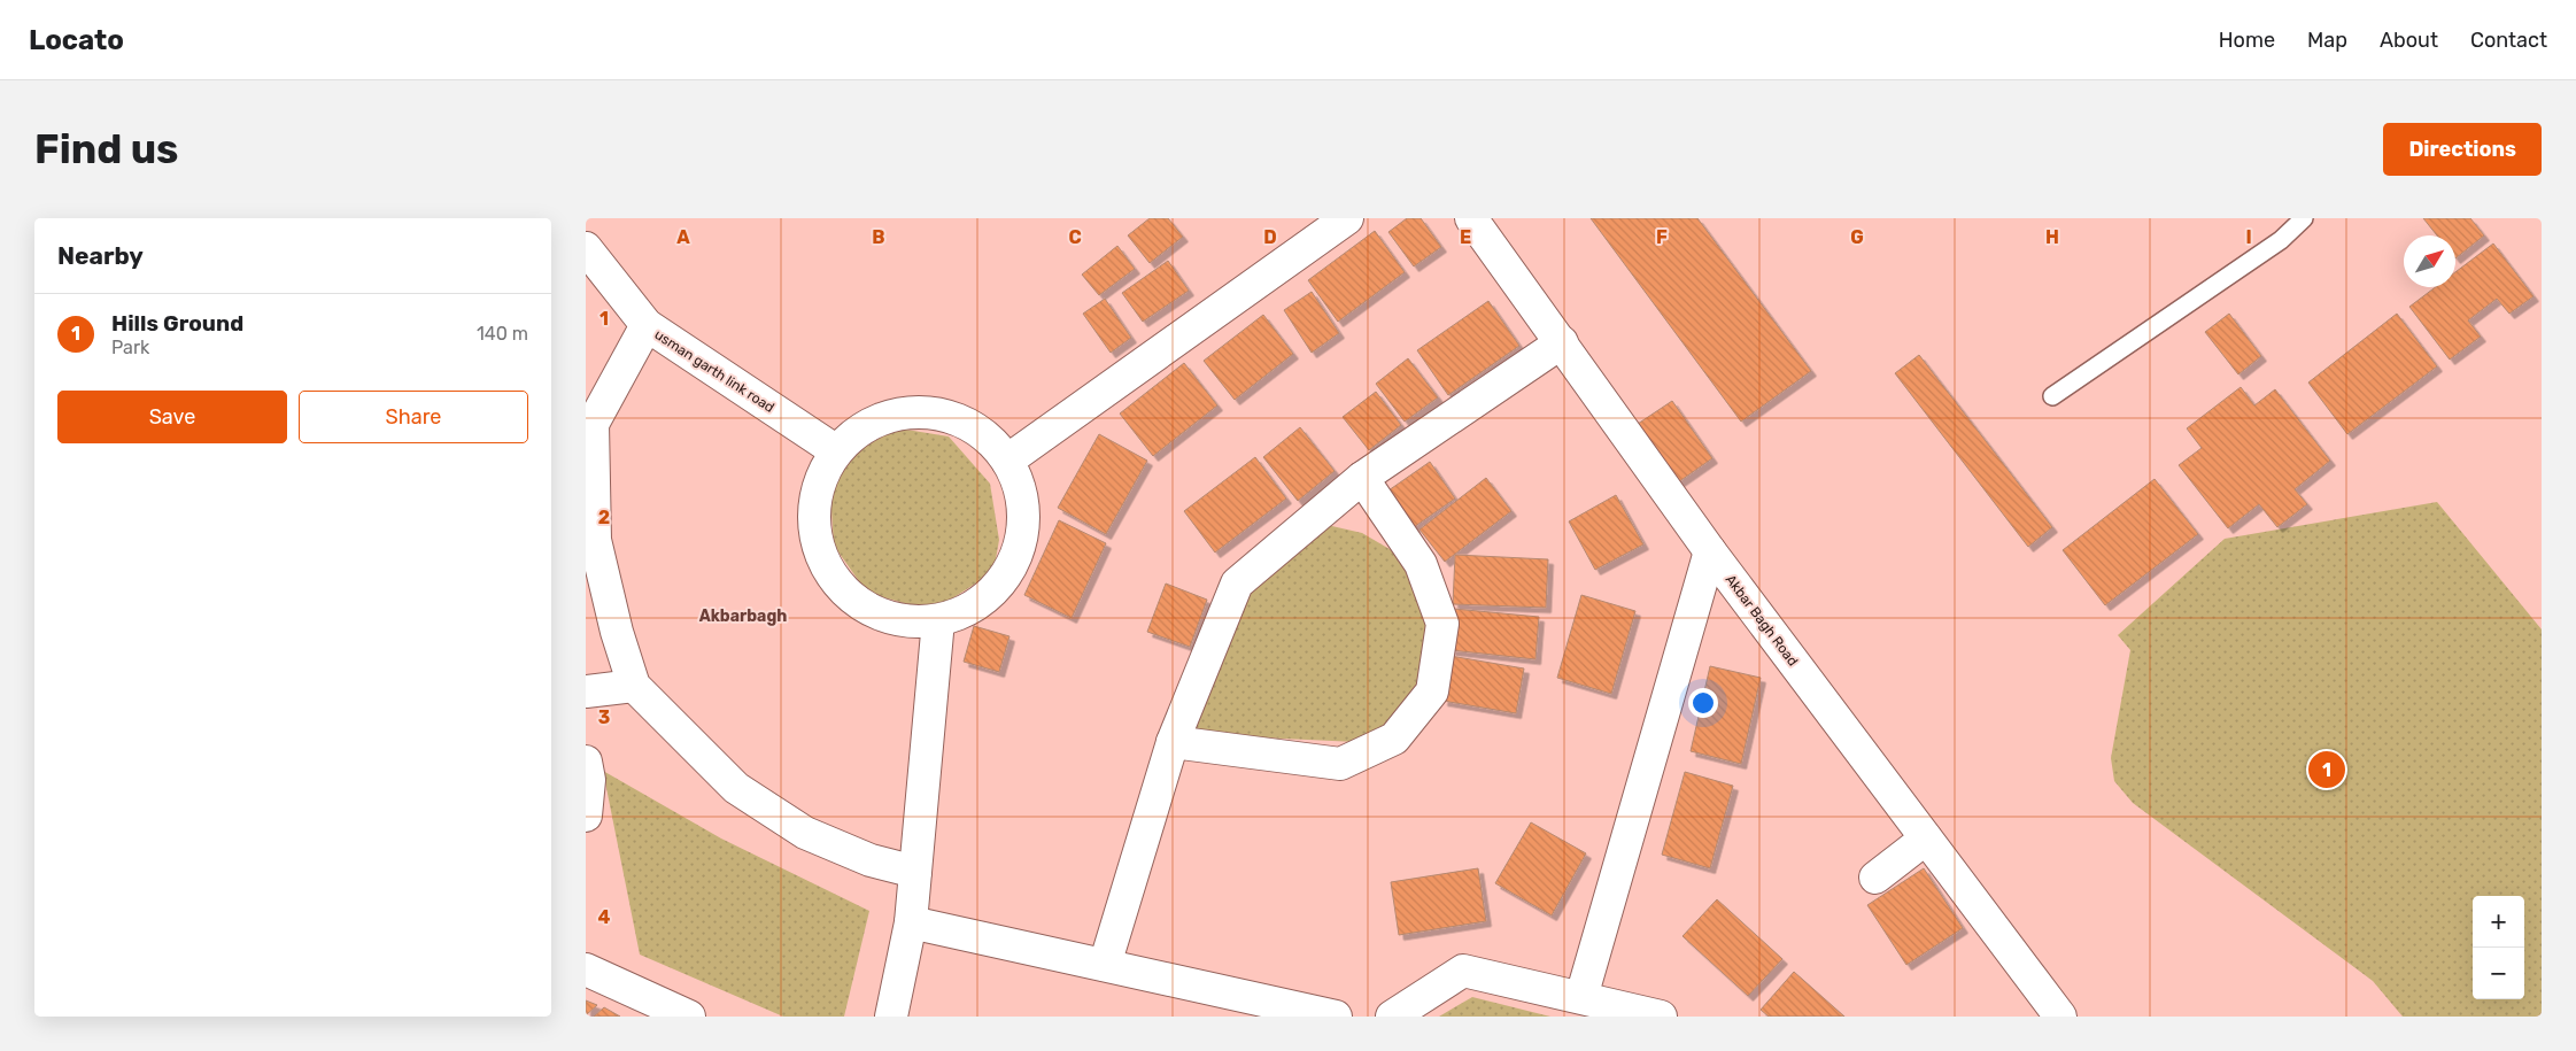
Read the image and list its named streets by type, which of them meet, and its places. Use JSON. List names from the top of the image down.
{
  "streets": {
    "street": ["usman garth link road", "Akbar Bagh Road"]
  },
  "districts": ["Akbarbagh"],
  "north": "top right",
  "page": {
    "header": "Locato",
    "nav": [
      "Home",
      "Map",
      "About",
      "Contact"
    ],
    "buttons": [
      "Directions",
      ["Save", "Share"]
    ],
    "title": "Find us",
    "heading": "Nearby",
    "list": [
      {
        "mark": "1",
        "name": "Hills Ground",
        "note": "Park",
        "value": "140 m"
      }
    ],
    "pins": "1",
    "map_buttons": ["+", "−"]
  },
  "grid": {
    "columns": [
      "A",
      "B",
      "C",
      "D",
      "E",
      "F",
      "G",
      "H",
      "I"
    ],
    "rows": [
      "1",
      "2",
      "3",
      "4"
    ]
  }
}
